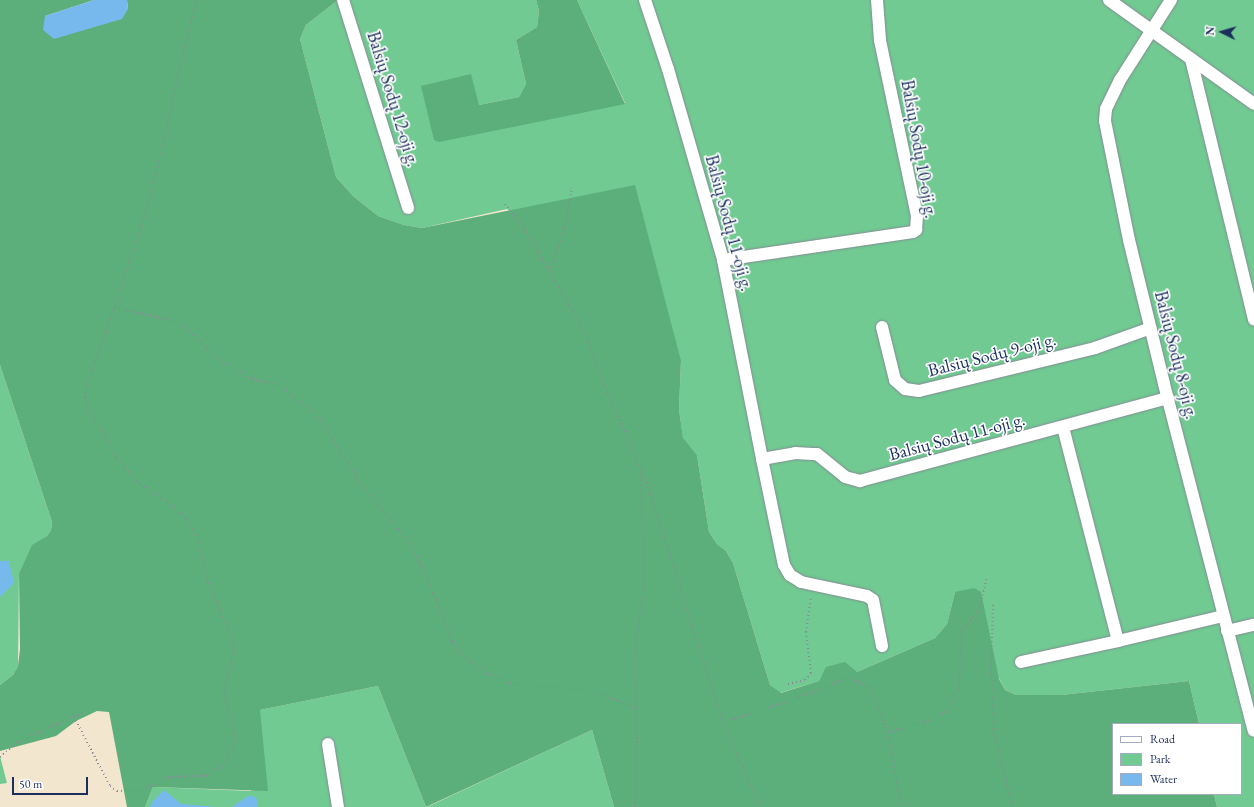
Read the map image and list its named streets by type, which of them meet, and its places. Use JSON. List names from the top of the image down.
{
  "streets": {
    "street": [
      "Balsių Sodų 12-oji g.",
      "Balsių Sodų 10-oji g.",
      "Balsių Sodų 11-oji g.",
      "Balsių Sodų 9-oji g.",
      "Balsių Sodų 8-oji g."
    ]
  },
  "crossings": [
    ["Balsių Sodų 10-oji g.", "Balsių Sodų 11-oji g."],
    ["Balsių Sodų 11-oji g.", "Balsių Sodų 8-oji g."],
    ["Balsių Sodų 9-oji g.", "Balsių Sodų 8-oji g."]
  ],
  "legend": ["Road", "Park", "Water"],
  "scale_bar": "50 m",
  "north": "left"
}
